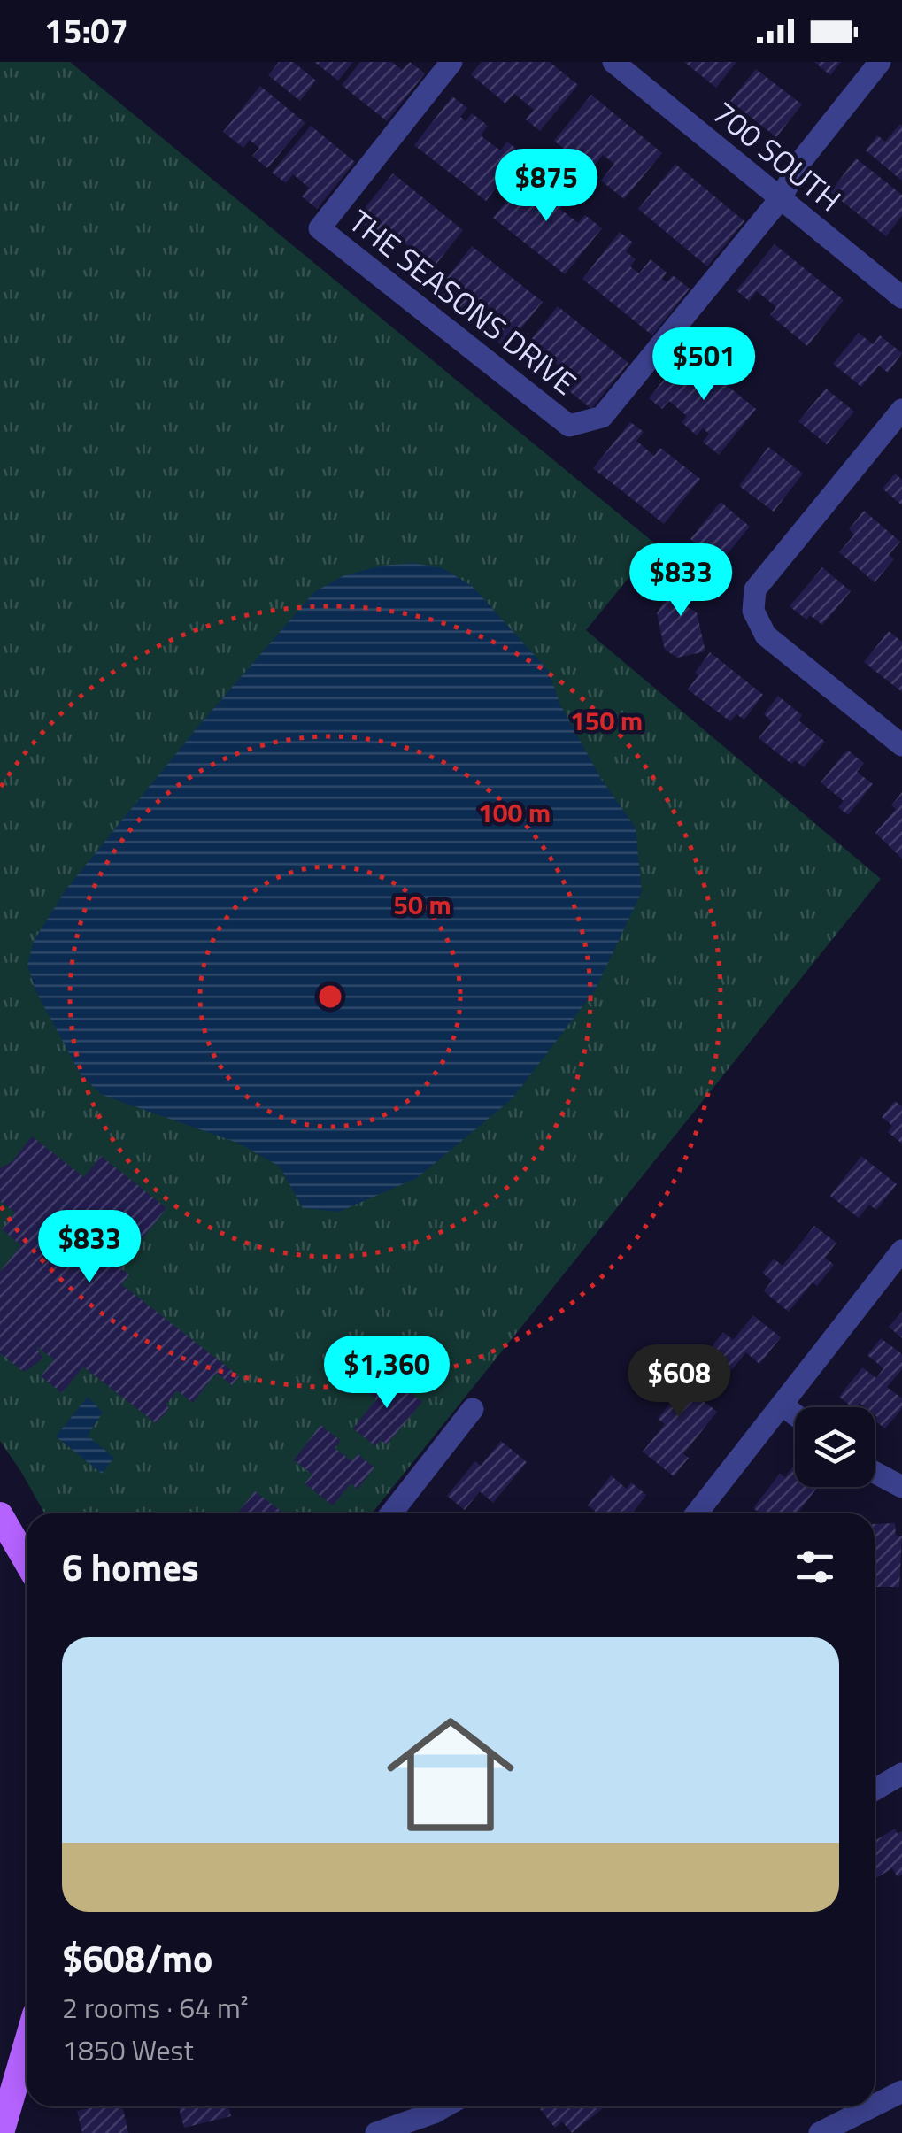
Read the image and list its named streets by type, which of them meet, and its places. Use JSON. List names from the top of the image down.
{
  "streets": {
    "street": ["700 SOUTH", "THE SEASONS DRIVE"]
  },
  "crossings": [
    ["700 SOUTH", "THE SEASONS DRIVE"]
  ],
  "page": {
    "status": "15:07",
    "price": [
      "$875",
      "$501",
      "$833",
      "$833",
      "$1,360",
      "$608"
    ],
    "heading": "6 homes",
    "list": [
      {
        "name": "$608/mo",
        "note": "2 rooms · 64 m² · 1850 West"
      }
    ]
  },
  "rings": ["150 m", "100 m", "50 m"]
}
